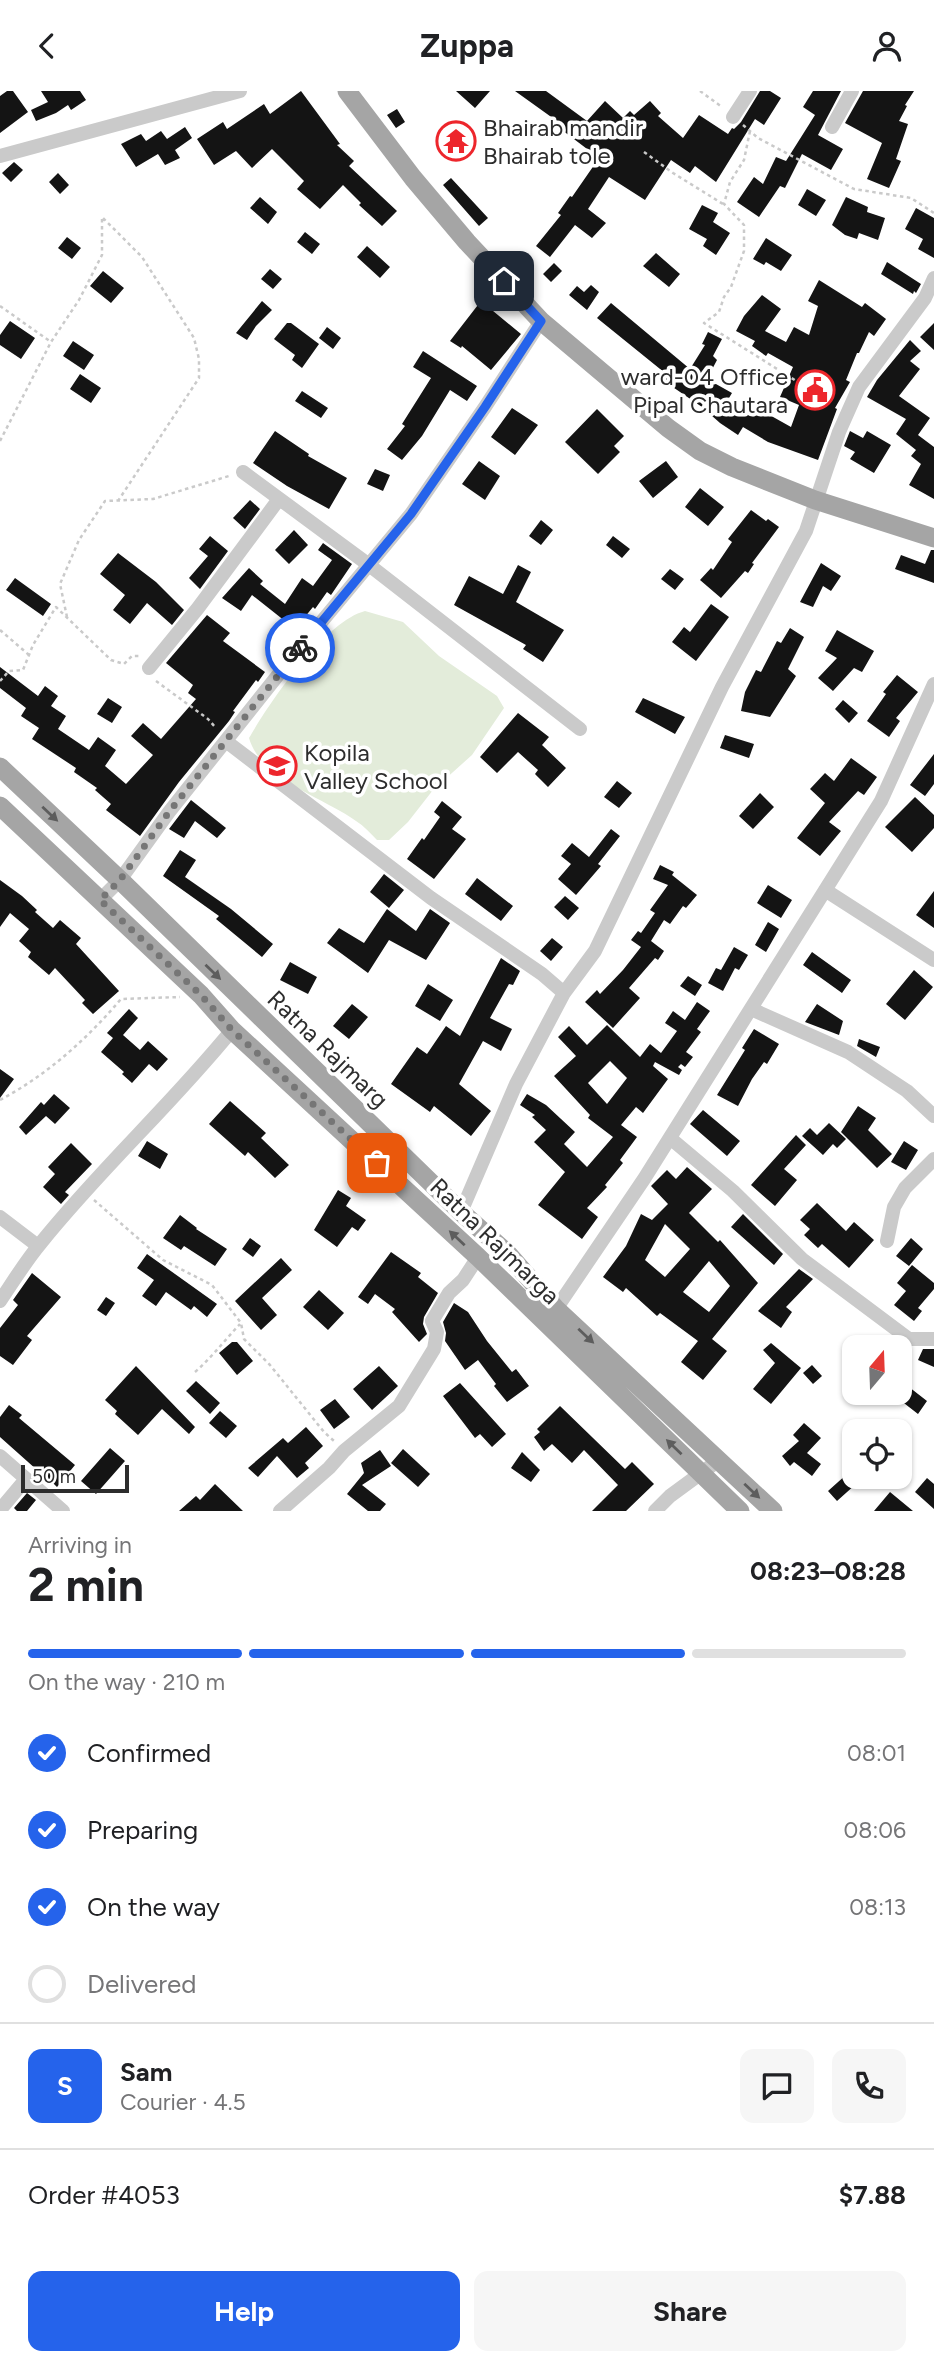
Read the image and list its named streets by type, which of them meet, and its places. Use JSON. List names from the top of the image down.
{
  "streets": {
    "main road": ["Ratna Rajmarg", "Ratna Rajmarga"]
  },
  "one_way": ["Ratna Rajmarg", "Ratna Rajmarga"],
  "places": {
    "temple": ["Bhairab mandir Bhairab tole"],
    "public building": ["ward-04 Office Pipal Chautara"],
    "school or university": ["Kopila Valley School"]
  },
  "scale_bar": "50 m",
  "north": "top",
  "page": {
    "header": "Zuppa",
    "scale": "50 m",
    "heading": ["2 min", "Arriving in", "08:23–08:28"],
    "panel": [
      "Sam",
      "Courier · 4.5",
      "Order #4053",
      "$7.88"
    ],
    "bar": "On the way · 210 m",
    "list": [
      ["Confirmed", "08:01"],
      ["Preparing", "08:06"],
      ["On the way", "08:13"],
      "Delivered"
    ],
    "round": "S",
    "buttons": ["Help", "Share"]
  }
}
